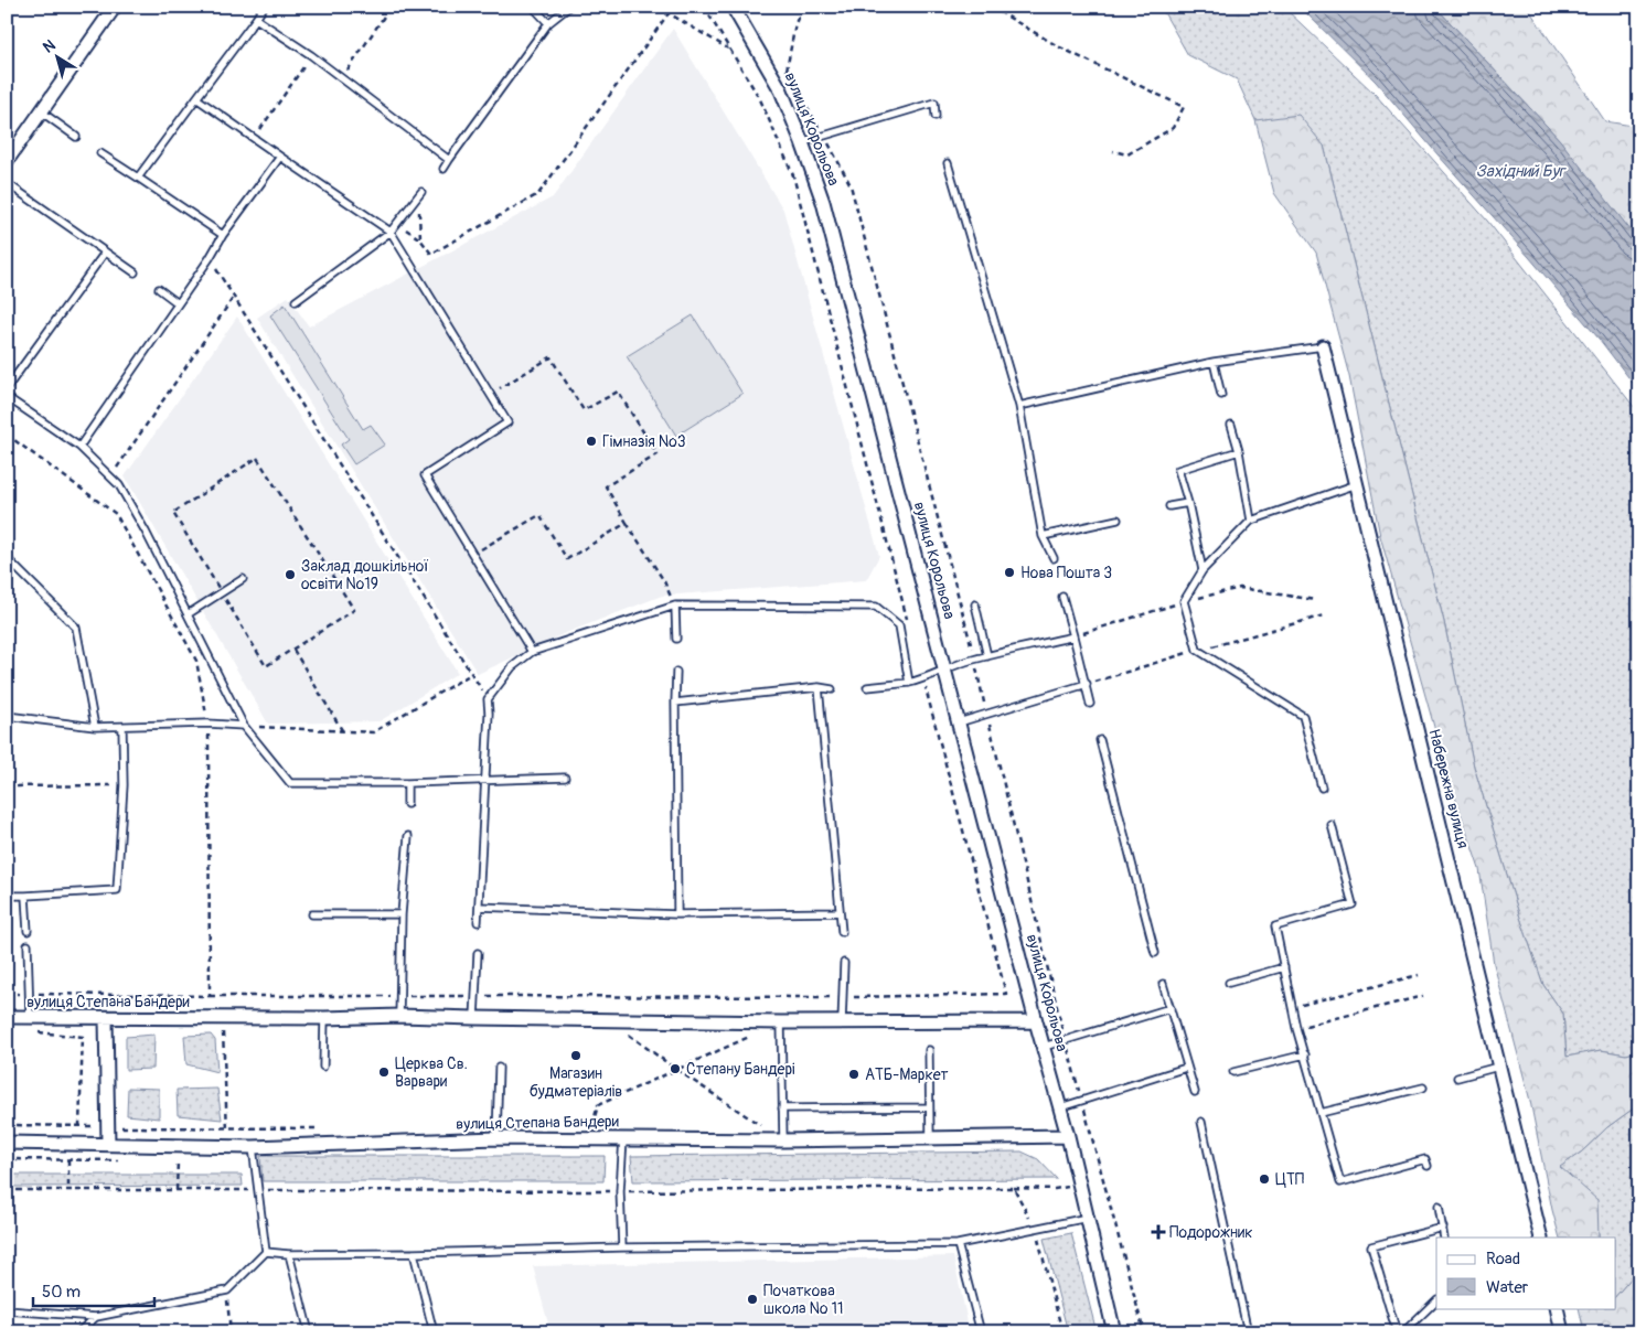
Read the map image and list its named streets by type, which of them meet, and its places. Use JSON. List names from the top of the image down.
{
  "streets": {
    "street": ["вулиця Корольова", "Набережна вулиця", "вулиця Степана Бандери"]
  },
  "crossings": [
    ["вулиця Корольова", "вулиця Степана Бандери"]
  ],
  "water": ["Західний Буг"],
  "places": {
    "other": [
      "Гімназія №3",
      "Нова Пошта 3",
      "Заклад дошкільної освіти №19",
      "Магазин будматеріалів",
      "Степану Бандері",
      "Церква Св. Варвари",
      "АТБ-Маркет",
      "ЦТП",
      "Початкова школа № 11"
    ],
    "health": ["Подорожник"]
  },
  "legend": ["Road", "Water"],
  "scale_bar": "50 m",
  "north": "top left"
}
